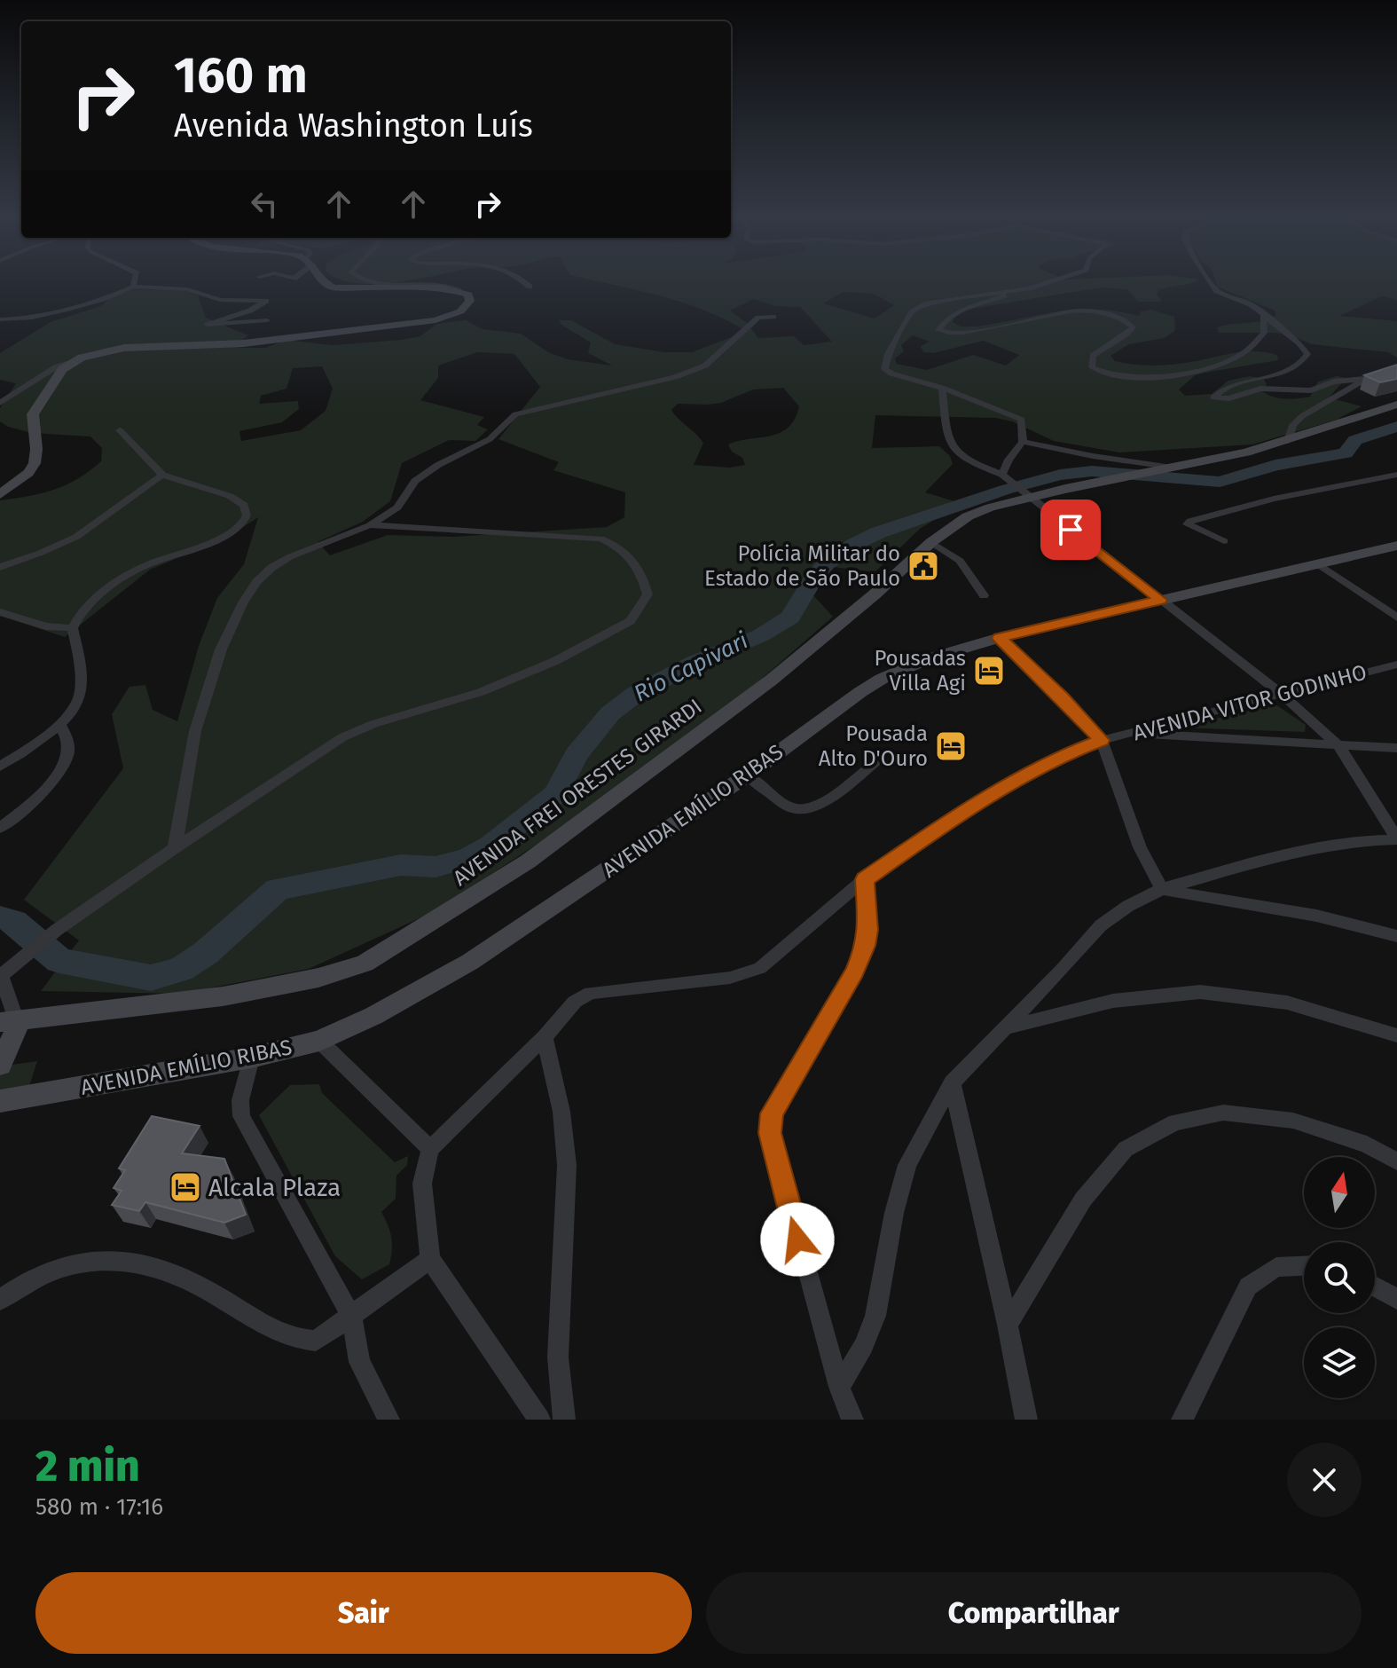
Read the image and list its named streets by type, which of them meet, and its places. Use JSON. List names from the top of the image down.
{
  "streets": {
    "street": ["AVENIDA VITOR GODINHO", "AVENIDA FREI ORESTES GIRARDI", "AVENIDA EMÍLIO RIBAS"]
  },
  "water": ["Rio Capivari"],
  "places": {
    "public building": ["Polícia Militar do Estado de São Paulo"],
    "hotel": ["Pousadas Villa Agi", "Pousada Alto D'Ouro", "Alcala Plaza"]
  },
  "north": "top",
  "page": {
    "turn": ["160 m", "Avenida Washington Luís"],
    "heading": ["2 min", "580 m · 17:16"],
    "buttons": ["Sair", "Compartilhar"]
  }
}
